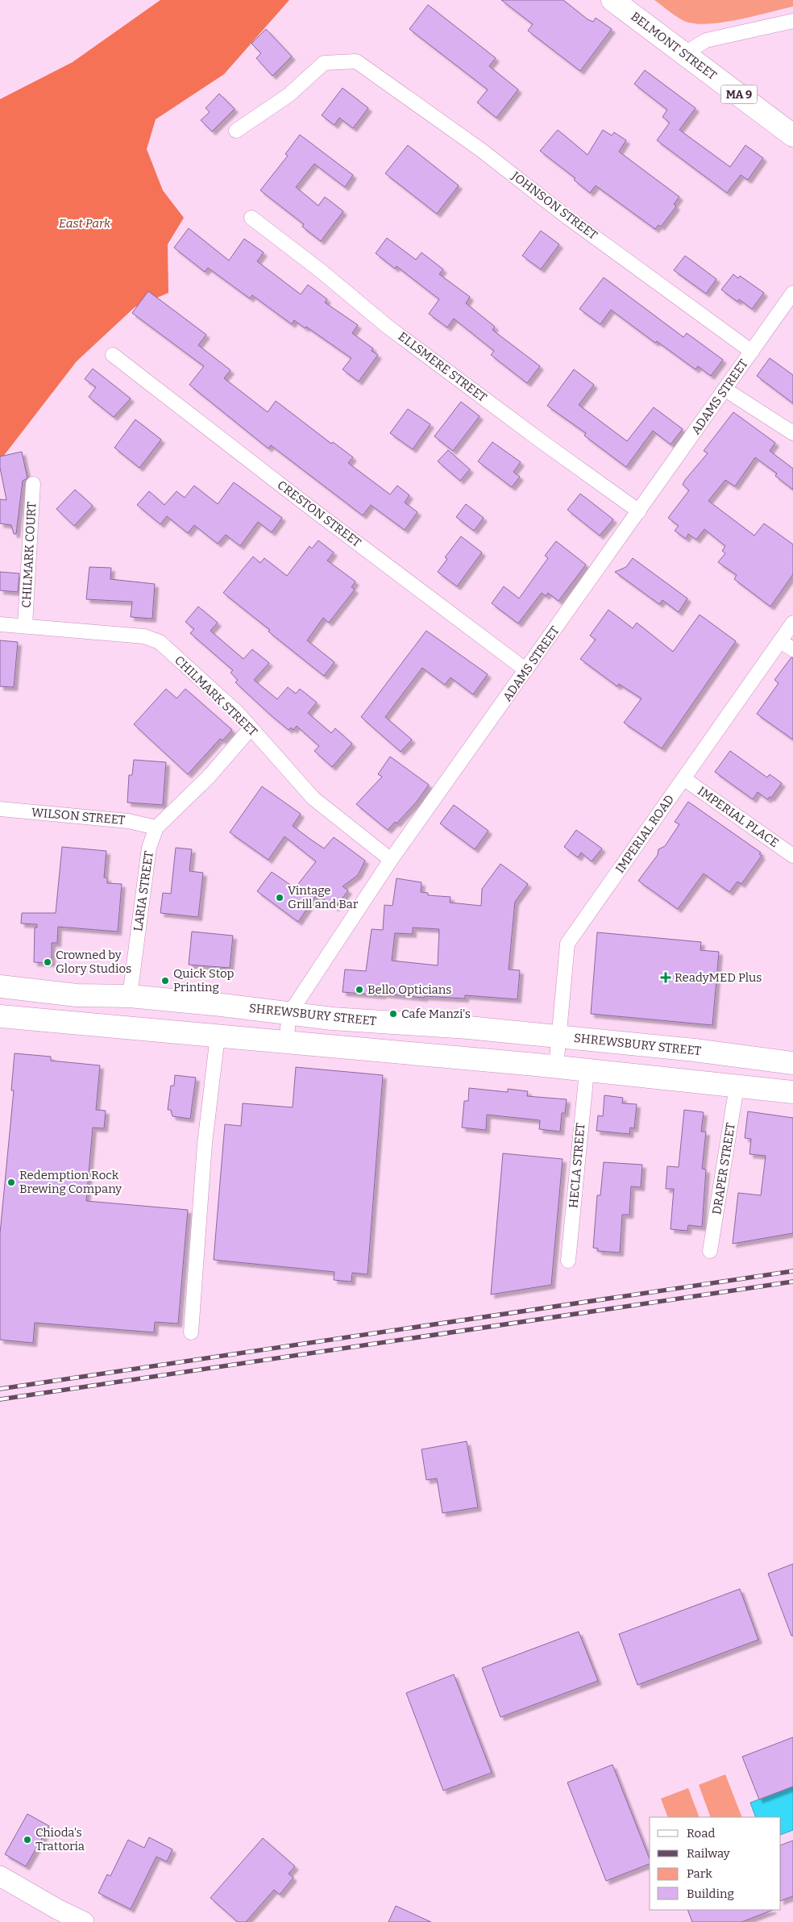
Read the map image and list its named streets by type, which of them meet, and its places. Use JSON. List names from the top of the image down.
{
  "streets": {
    "main road": ["BELMONT STREET", "MA 9", "SHREWSBURY STREET"],
    "street": [
      "JOHNSON STREET",
      "ELLSMERE STREET",
      "ADAMS STREET",
      "CRESTON STREET",
      "CHILMARK COURT",
      "CHILMARK STREET",
      "WILSON STREET",
      "IMPERIAL PLACE",
      "IMPERIAL ROAD",
      "LARIA STREET",
      "HECLA STREET",
      "DRAPER STREET"
    ]
  },
  "crossings": [
    ["JOHNSON STREET", "ADAMS STREET"],
    ["ELLSMERE STREET", "ADAMS STREET"],
    ["ADAMS STREET", "CRESTON STREET"],
    ["ADAMS STREET", "CHILMARK STREET"],
    ["ADAMS STREET", "SHREWSBURY STREET"],
    ["CHILMARK COURT", "CHILMARK STREET"],
    ["CHILMARK STREET", "LARIA STREET"],
    ["WILSON STREET", "LARIA STREET"],
    ["IMPERIAL PLACE", "IMPERIAL ROAD"],
    ["IMPERIAL ROAD", "SHREWSBURY STREET"],
    ["LARIA STREET", "SHREWSBURY STREET"]
  ],
  "parks": ["East Park"],
  "places": {
    "other": [
      "Vintage Grill and Bar",
      "Crowned by Glory Studios",
      "Quick Stop Printing",
      "Bello Opticians",
      "Cafe Manzi's",
      "Redemption Rock Brewing Company",
      "Chioda's Trattoria"
    ],
    "health": ["ReadyMED Plus"]
  },
  "legend": [
    "Road",
    "Railway",
    "Park",
    "Building"
  ]
}
